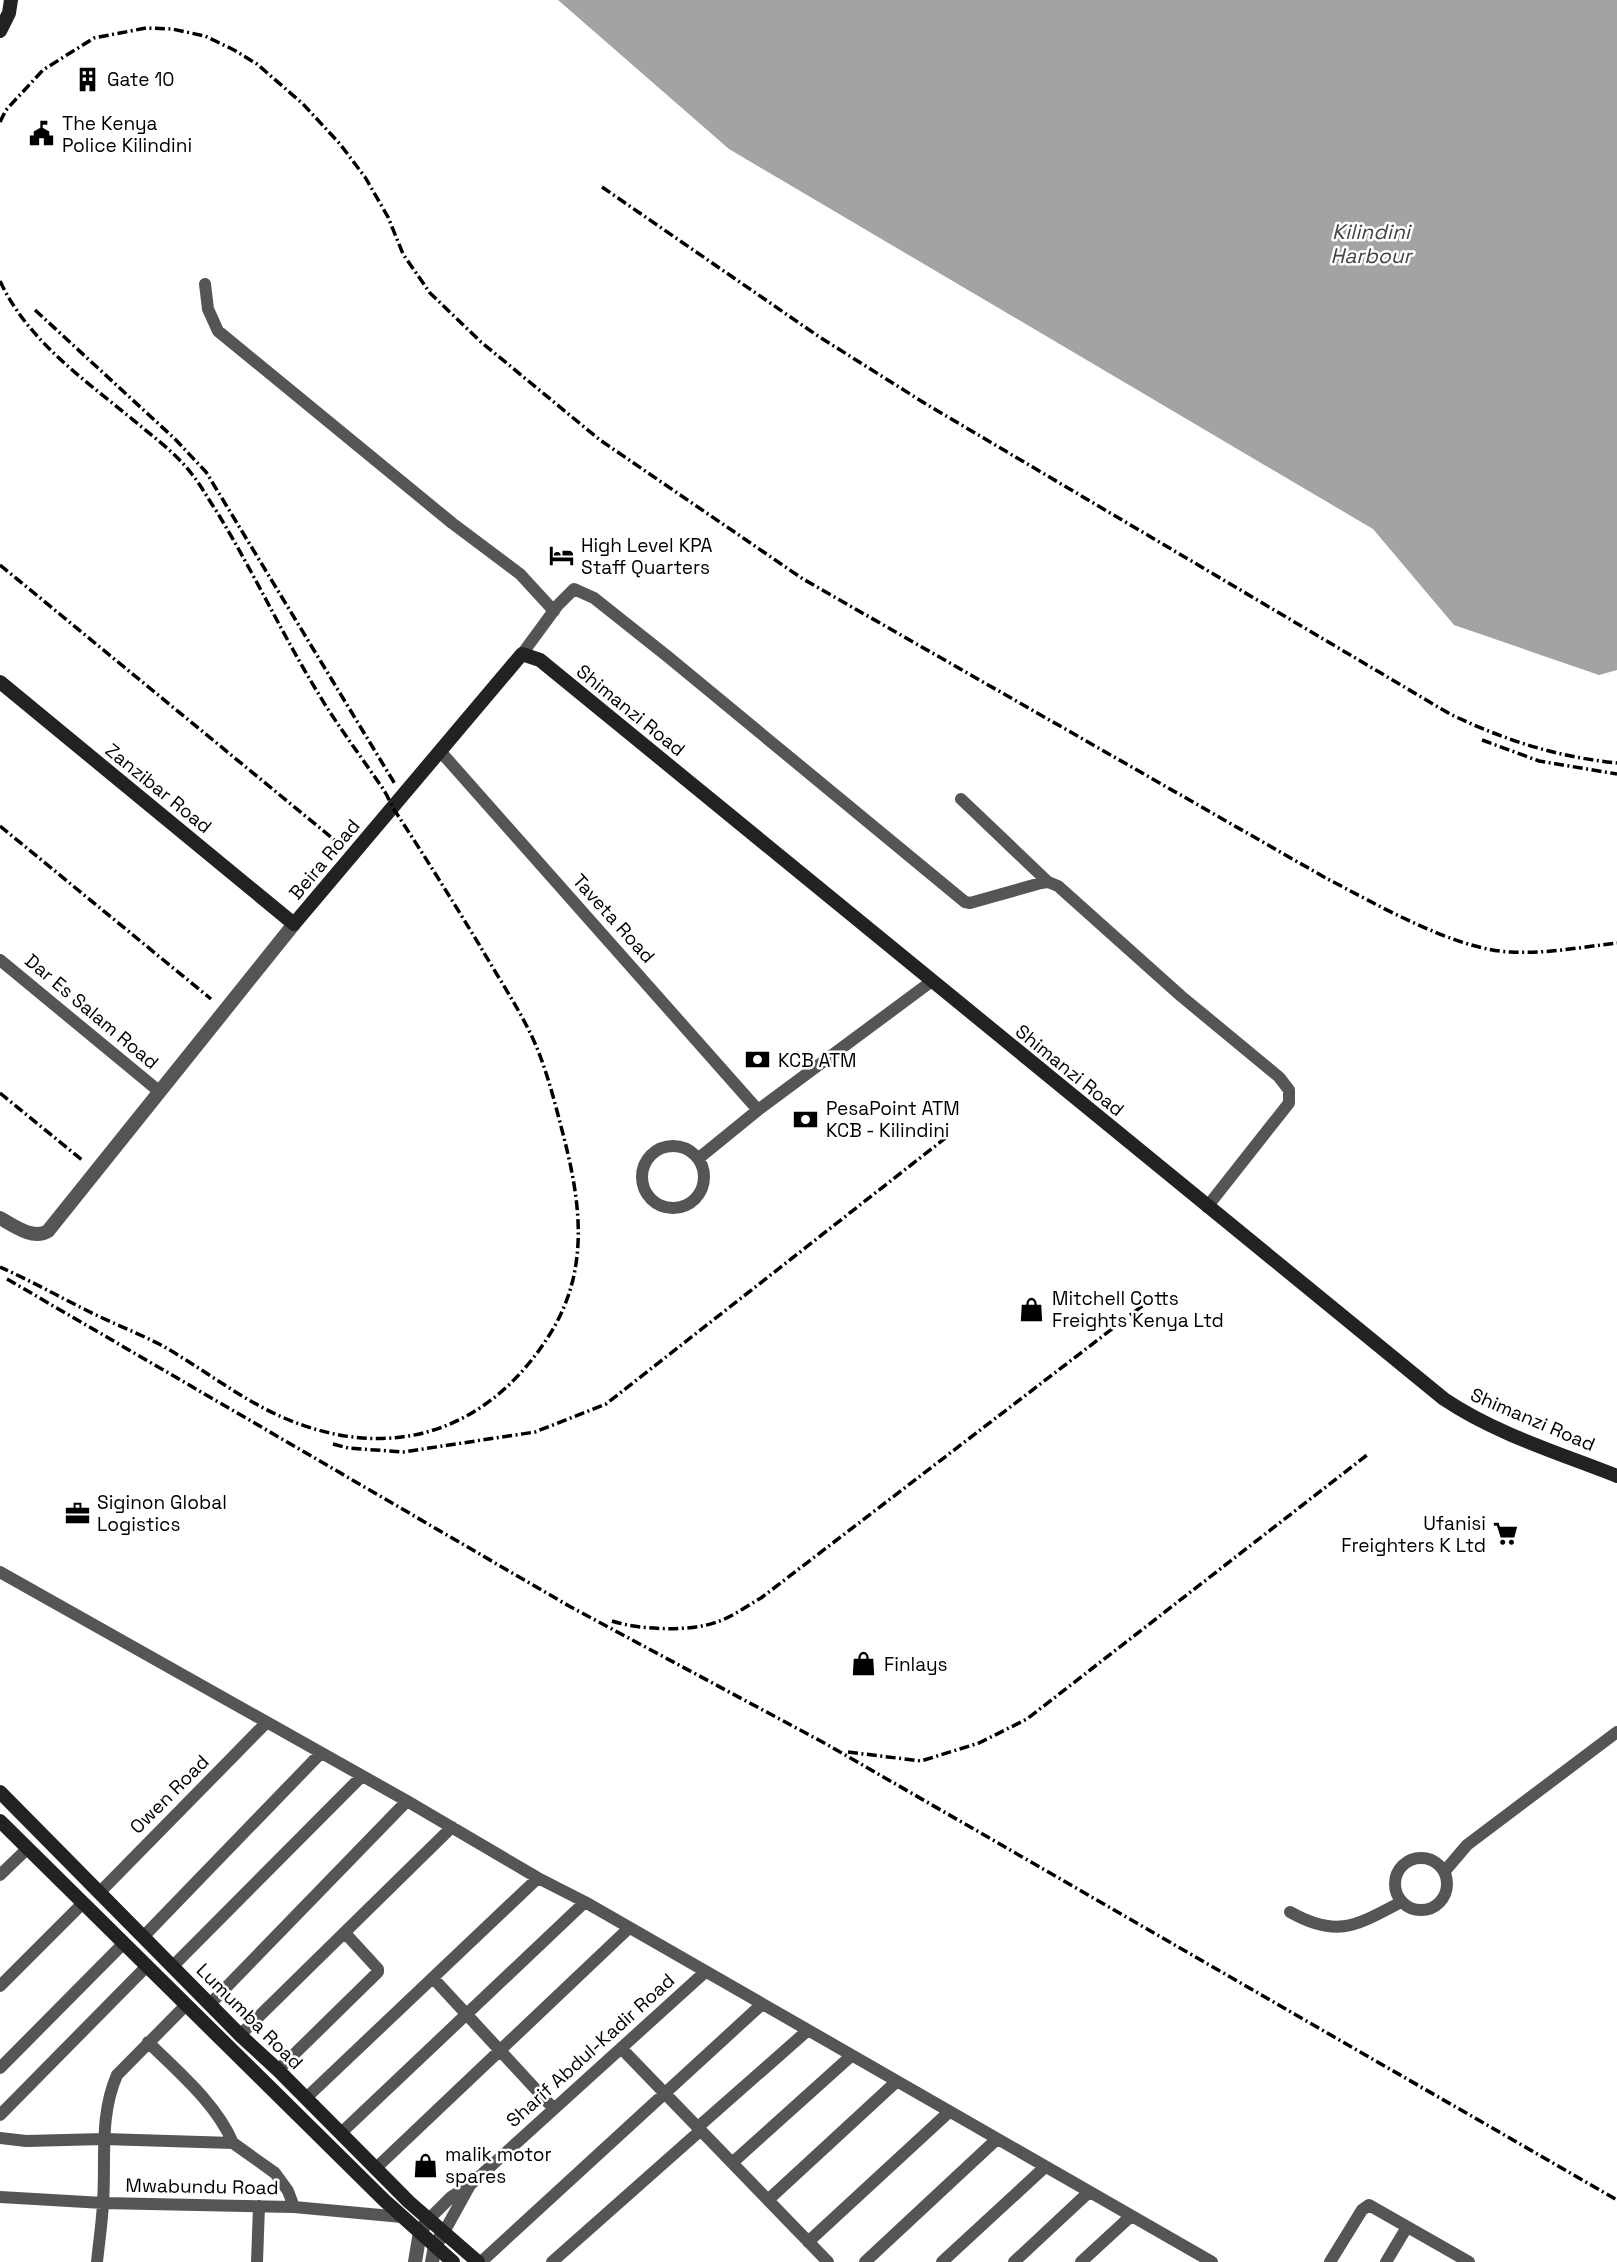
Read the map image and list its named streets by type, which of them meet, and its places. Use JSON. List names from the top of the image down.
{
  "streets": {
    "main road": [
      "Shimanzi Road",
      "Zanzibar Road",
      "Beira Road",
      "Lumumba Road"
    ],
    "street": [
      "Taveta Road",
      "Dar Es Salam Road",
      "Owen Road",
      "Sharif Abdul-Kadir Road",
      "Mwabundu Road"
    ]
  },
  "crossings": [
    ["Shimanzi Road", "Beira Road"],
    ["Zanzibar Road", "Beira Road"],
    ["Beira Road", "Taveta Road"],
    ["Beira Road", "Dar Es Salam Road"],
    ["Owen Road", "Lumumba Road"],
    ["Lumumba Road", "Sharif Abdul-Kadir Road"],
    ["Lumumba Road", "Mwabundu Road"]
  ],
  "water": ["Kilindini Harbour"],
  "places": {
    "building": ["Gate 10"],
    "public building": ["The Kenya Police Kilindini"],
    "hotel": ["High Level KPA Staff Quarters"],
    "bank": ["KCB ATM", "PesaPoint ATM KCB - Kilindini"],
    "shop": ["Mitchell Cotts Freights Kenya Ltd", "Finlays", "malik motor spares"],
    "office": ["Siginon Global Logistics"],
    "supermarket": ["Ufanisi Freighters K Ltd"]
  }
}
